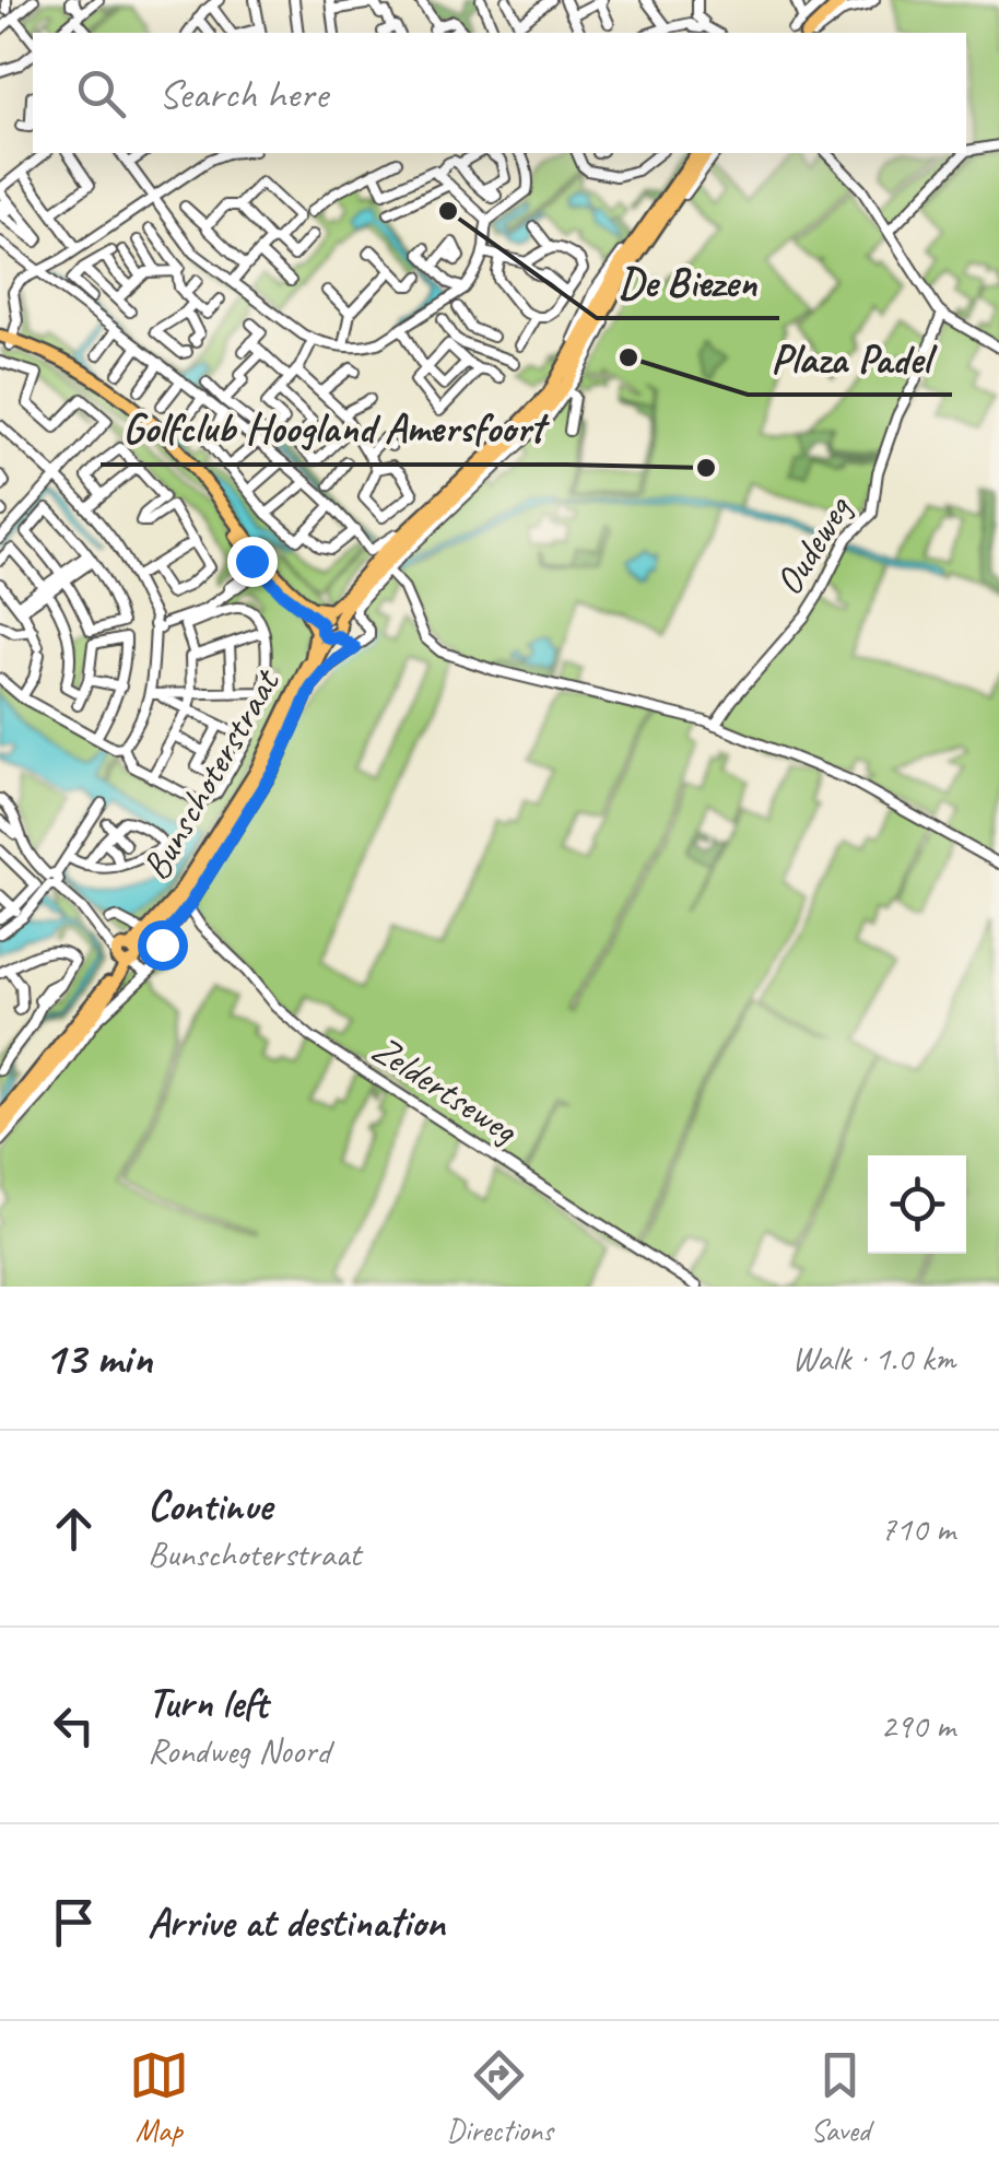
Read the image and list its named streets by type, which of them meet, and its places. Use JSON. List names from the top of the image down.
{
  "streets": {
    "main road": ["Bunschoterstraat"],
    "street": ["Oudeweg", "Zeldertseweg"]
  },
  "crossings": [
    ["Bunschoterstraat", "Zeldertseweg"]
  ],
  "places": ["De Biezen", "Plaza Padel", "Golfclub Hoogland Amersfoort"],
  "page": {
    "search": "Search here",
    "heading": ["13 min", "Walk · 1.0 km"],
    "list": [
      ["Continue", "Bunschoterstraat", "710 m"],
      ["Turn left", "Rondweg Noord", "290 m"],
      "Arrive at destination"
    ],
    "nav": ["Map", "Directions", "Saved"]
  }
}
